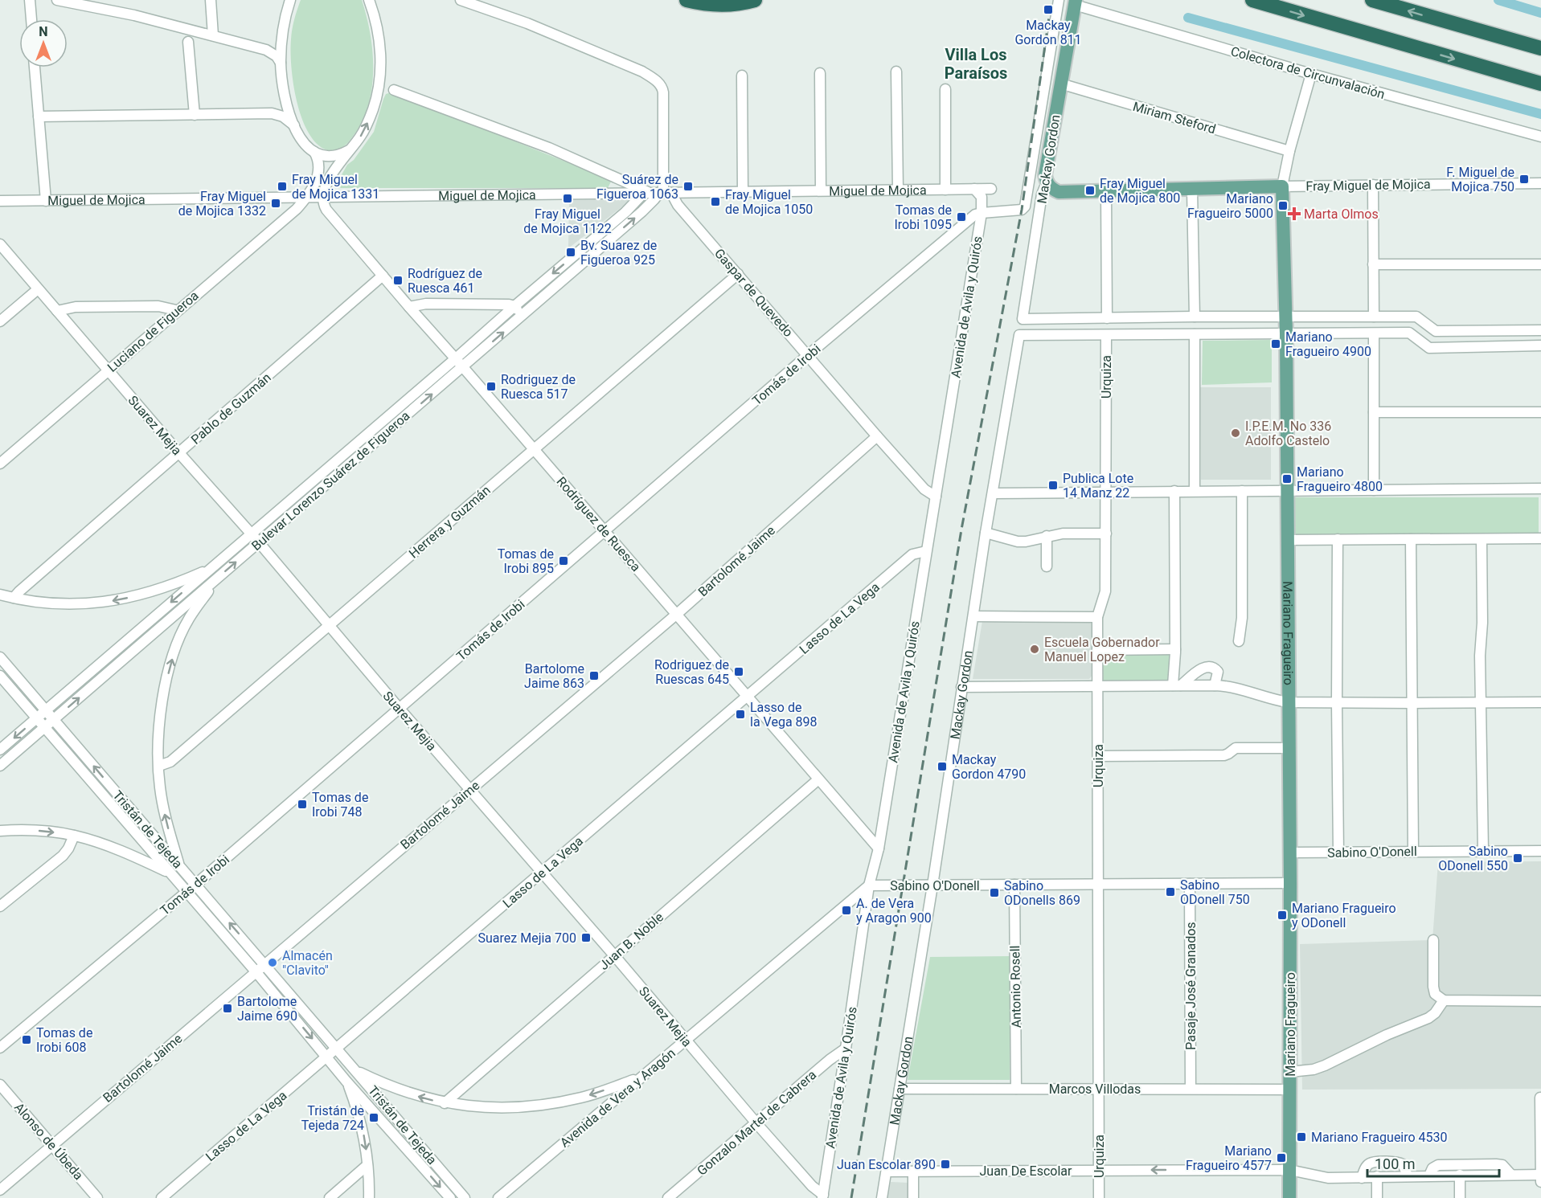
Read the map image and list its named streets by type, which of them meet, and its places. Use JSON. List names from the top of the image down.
{
  "streets": {
    "main road": ["Mackay Gordon", "Mariano Fragueiro"],
    "street": [
      "Colectora de Circunvalación",
      "Miriam Steford",
      "Fray Miguel de Mojica",
      "Miguel de Mojica",
      "Gaspar de Quevedo",
      "Avenida de Avila y Quirós",
      "Luciano de Figueroa",
      "Tomás de Irobi",
      "Urquiza",
      "Pablo de Guzmán",
      "Suarez Mejia",
      "Bulevar Lorenzo Suárez de Figueroa",
      "Herrera y Guzmán",
      "Rodríguez de Ruesca",
      "Bartolomé Jaime",
      "Lasso de La Vega",
      "Tristán de Tejeda",
      "Sabino O'Donell",
      "Juan B. Noble",
      "Pasaje José Granados",
      "Antonio Rosell",
      "Marcos Villodas",
      "Avenida de Vera y Aragón",
      "Gonzalo Martel de Cabrera",
      "Alonso de Úbeda",
      "Juan De Escolar"
    ]
  },
  "crossings": [
    ["Colectora de Circunvalación", "Mackay Gordon"],
    ["Colectora de Circunvalación", "Mariano Fragueiro"],
    ["Miriam Steford", "Mackay Gordon"],
    ["Miriam Steford", "Mariano Fragueiro"],
    ["Mackay Gordon", "Urquiza"],
    ["Mackay Gordon", "Sabino O'Donell"],
    ["Mackay Gordon", "Marcos Villodas"],
    ["Mackay Gordon", "Juan De Escolar"],
    ["Fray Miguel de Mojica", "Mariano Fragueiro"],
    ["Miguel de Mojica", "Gaspar de Quevedo"],
    ["Miguel de Mojica", "Avenida de Avila y Quirós"],
    ["Miguel de Mojica", "Luciano de Figueroa"],
    ["Miguel de Mojica", "Bulevar Lorenzo Suárez de Figueroa"],
    ["Miguel de Mojica", "Rodríguez de Ruesca"],
    ["Gaspar de Quevedo", "Avenida de Avila y Quirós"],
    ["Gaspar de Quevedo", "Tomás de Irobi"],
    ["Gaspar de Quevedo", "Bulevar Lorenzo Suárez de Figueroa"],
    ["Gaspar de Quevedo", "Herrera y Guzmán"],
    ["Gaspar de Quevedo", "Bartolomé Jaime"],
    ["Avenida de Avila y Quirós", "Tomás de Irobi"],
    ["Avenida de Avila y Quirós", "Suarez Mejia"],
    ["Avenida de Avila y Quirós", "Rodríguez de Ruesca"],
    ["Avenida de Avila y Quirós", "Lasso de La Vega"],
    ["Avenida de Avila y Quirós", "Sabino O'Donell"],
    ["Avenida de Avila y Quirós", "Avenida de Vera y Aragón"],
    ["Avenida de Avila y Quirós", "Gonzalo Martel de Cabrera"],
    ["Luciano de Figueroa", "Suarez Mejia"],
    ["Tomás de Irobi", "Suarez Mejia"],
    ["Tomás de Irobi", "Rodríguez de Ruesca"],
    ["Tomás de Irobi", "Tristán de Tejeda"],
    ["Urquiza", "Sabino O'Donell"],
    ["Urquiza", "Marcos Villodas"],
    ["Urquiza", "Juan De Escolar"],
    ["Pablo de Guzmán", "Suarez Mejia"],
    ["Pablo de Guzmán", "Rodríguez de Ruesca"],
    ["Suarez Mejia", "Bulevar Lorenzo Suárez de Figueroa"],
    ["Suarez Mejia", "Herrera y Guzmán"],
    ["Suarez Mejia", "Bartolomé Jaime"],
    ["Suarez Mejia", "Lasso de La Vega"],
    ["Suarez Mejia", "Juan B. Noble"],
    ["Suarez Mejia", "Avenida de Vera y Aragón"],
    ["Suarez Mejia", "Gonzalo Martel de Cabrera"],
    ["Bulevar Lorenzo Suárez de Figueroa", "Rodríguez de Ruesca"],
    ["Bulevar Lorenzo Suárez de Figueroa", "Tristán de Tejeda"],
    ["Herrera y Guzmán", "Rodríguez de Ruesca"],
    ["Rodríguez de Ruesca", "Bartolomé Jaime"],
    ["Rodríguez de Ruesca", "Lasso de La Vega"],
    ["Rodríguez de Ruesca", "Juan B. Noble"],
    ["Bartolomé Jaime", "Tristán de Tejeda"],
    ["Bartolomé Jaime", "Alonso de Úbeda"],
    ["Lasso de La Vega", "Tristán de Tejeda"],
    ["Mariano Fragueiro", "Sabino O'Donell"],
    ["Mariano Fragueiro", "Marcos Villodas"],
    ["Mariano Fragueiro", "Juan De Escolar"],
    ["Sabino O'Donell", "Pasaje José Granados"],
    ["Sabino O'Donell", "Antonio Rosell"],
    ["Sabino O'Donell", "Avenida de Vera y Aragón"],
    ["Pasaje José Granados", "Marcos Villodas"],
    ["Antonio Rosell", "Marcos Villodas"]
  ],
  "districts": ["Villa Los Paraísos"],
  "places": {
    "transit": [
      "Mackay Gordon 811",
      "F. Miguel de Mojica 750",
      "Fray Miguel de Mojica 1331",
      "Suárez de Figueroa 1063",
      "Fray Miguel de Mojica 800",
      "Fray Miguel de Mojica 1122",
      "Fray Miguel de Mojica 1050",
      "Fray Miguel de Mojica 1332",
      "Mariano Fragueiro 5000",
      "Tomas de Irobi 1095",
      "Bv. Suarez de Figueroa 925",
      "Rodríguez de Ruesca 461",
      "Mariano Fragueiro 4900",
      "Rodriguez de Ruesca 517",
      "Mariano Fragueiro 4800",
      "Publica Lote 14 Manz 22",
      "Tomas de Irobi 895",
      "Rodriguez de Ruescas 645",
      "Bartolome Jaime 863",
      "Lasso de la Vega 898",
      "Mackay Gordon 4790",
      "Tomas de Irobi 748",
      "Sabino ODonell 550",
      "Sabino ODonell 750",
      "Sabino ODonells 869",
      "A. de Vera y Aragon 900",
      "Mariano Fragueiro y ODonell",
      "Suarez Mejia 700",
      "Bartolome Jaime 690",
      "Tomas de Irobi 608",
      "Tristán de Tejeda 724",
      "Mariano Fragueiro 4530",
      "Mariano Fragueiro 4577",
      "Juan Escolar 890"
    ],
    "health": ["Marta Olmos"],
    "other": ["I.P.E.M. No 336 Adolfo Castelo", "Escuela Gobernador Manuel Lopez", "Almacén \"Clavito\""]
  },
  "scale_bar": "100 m",
  "north": "top"
}
